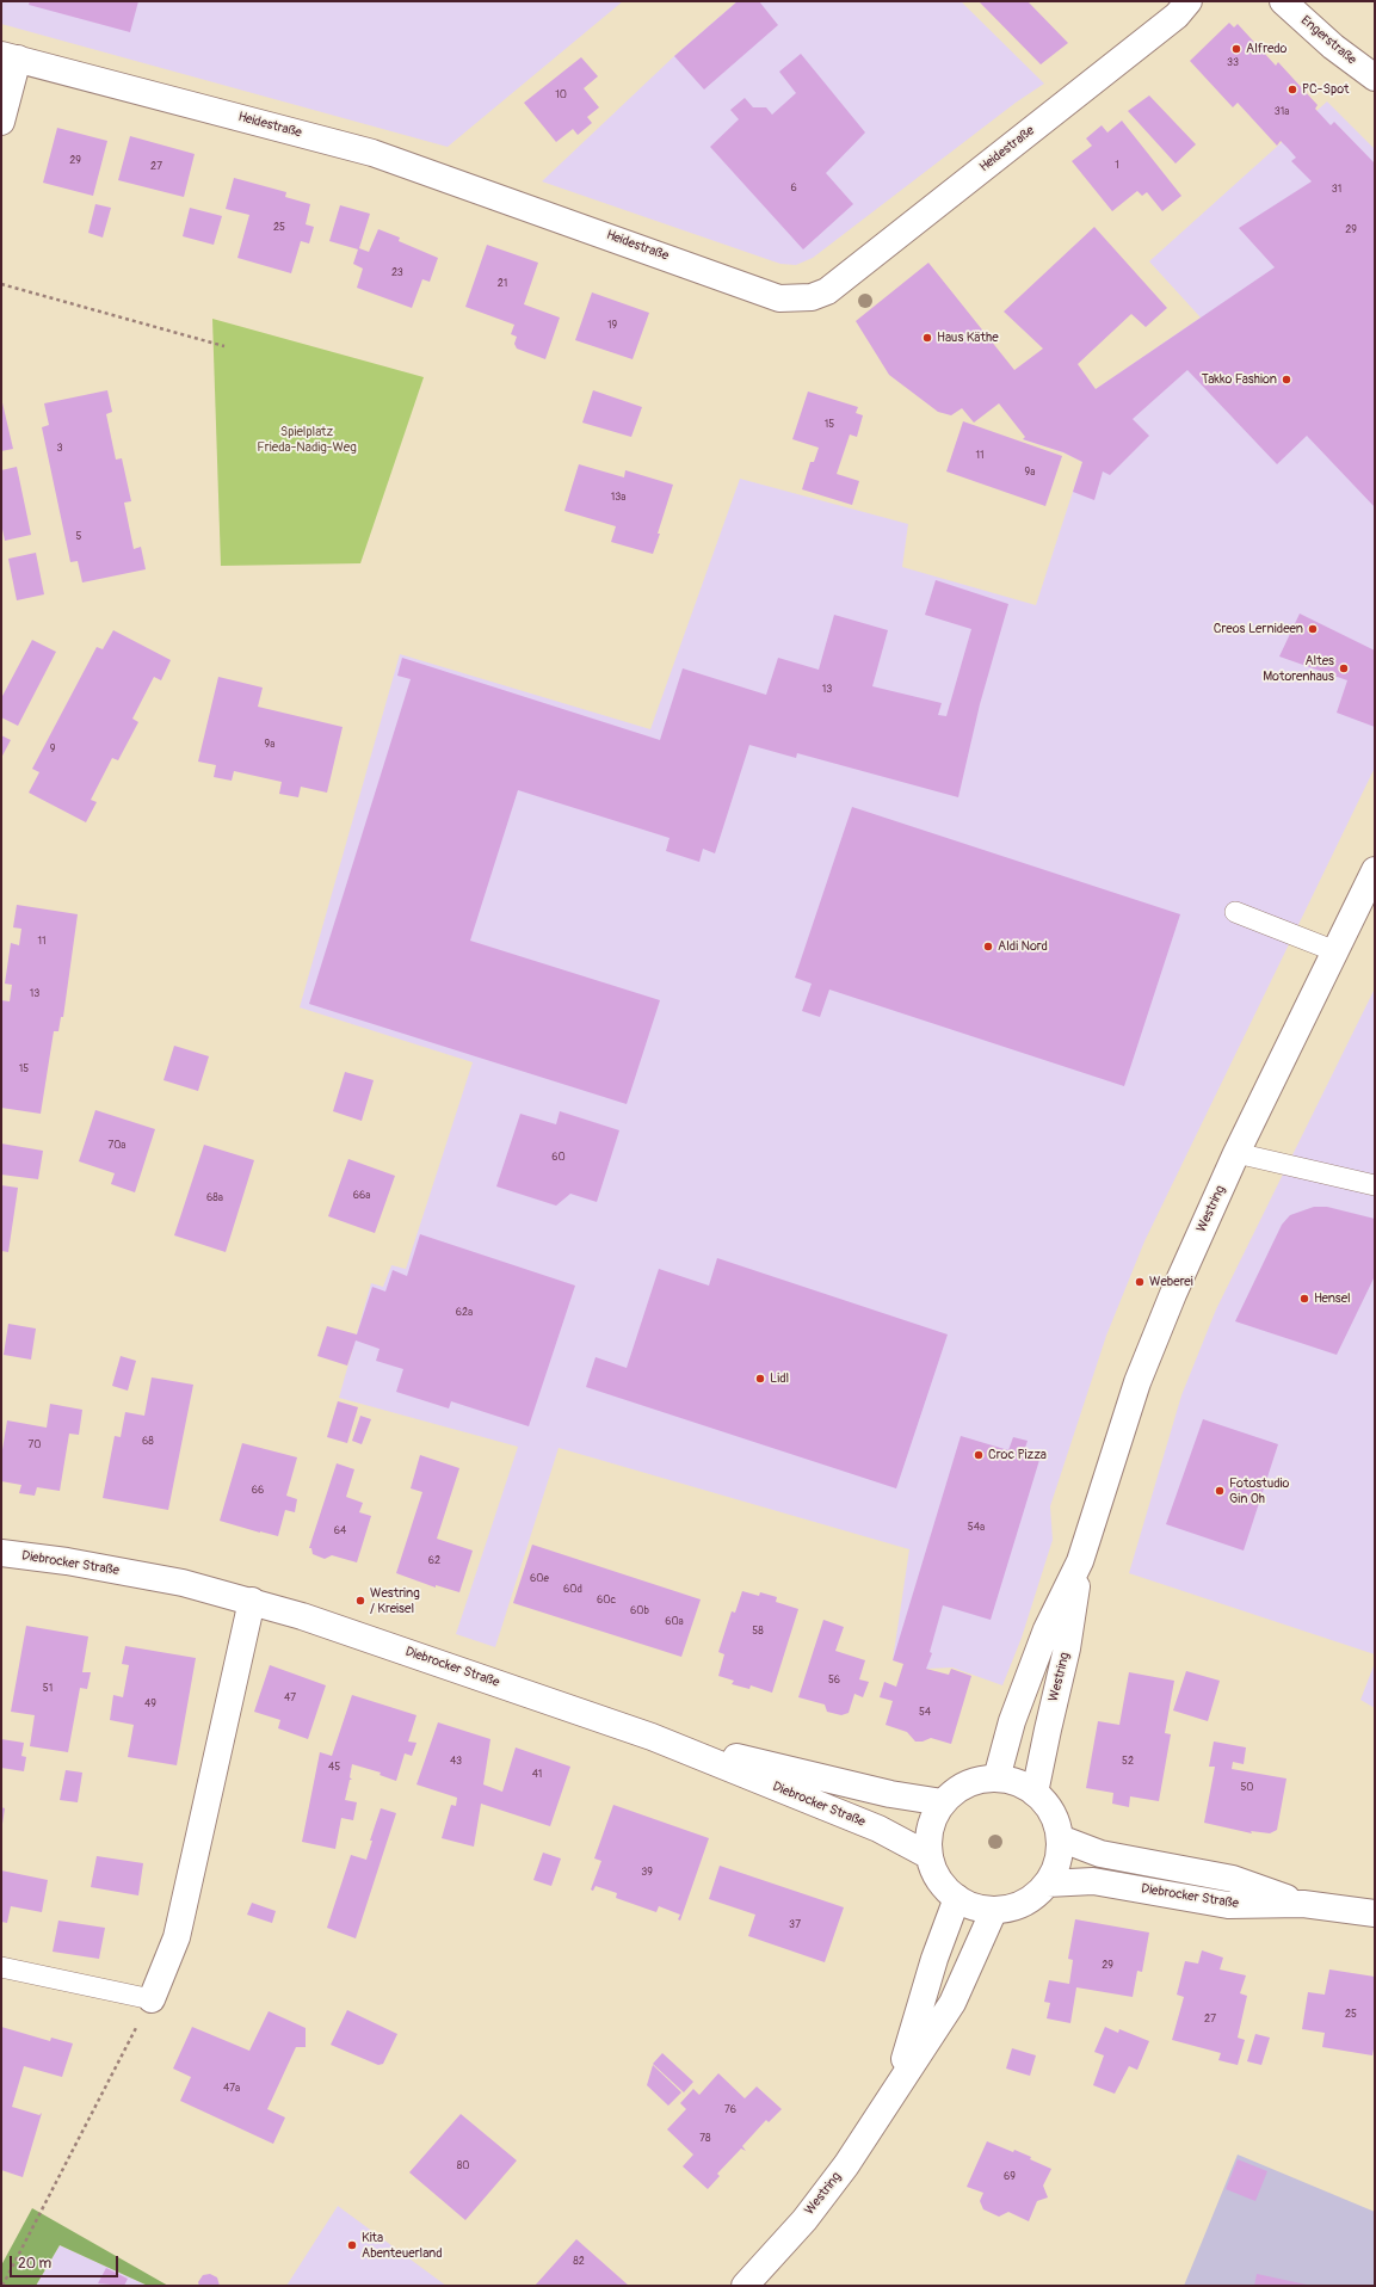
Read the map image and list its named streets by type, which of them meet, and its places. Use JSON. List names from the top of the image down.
{
  "streets": {
    "street": [
      "Engerstraße",
      "Heidestraße",
      "Westring",
      "Diebrocker Straße"
    ]
  },
  "crossings": [
    ["Westring", "Diebrocker Straße"]
  ],
  "parks": ["Spielplatz Frieda-Nadig-Weg"],
  "places": [
    "Alfredo",
    "PC-Spot",
    "Haus Käthe",
    "Takko Fashion",
    "Creos Lernideen",
    "Altes Motorenhaus",
    "Aldi Nord",
    "Weberei",
    "Hensel",
    "Lidl",
    "Croc Pizza",
    "Fotostudio Gin Oh",
    "Westring / Kreisel",
    "Kita Abenteuerland"
  ],
  "house_numbers": [
    "33",
    "10",
    "31a",
    "29",
    "1",
    "27",
    "6",
    "31",
    "25",
    "29",
    "23",
    "21",
    "19",
    "15",
    "3",
    "11",
    "9a",
    "13a",
    "5",
    "13",
    "9a",
    "9",
    "11",
    "13",
    "15",
    "70a",
    "60",
    "66a",
    "68a",
    "62a",
    "68",
    "70",
    "66",
    "54a",
    "64",
    "62",
    "60e",
    "60d",
    "60c",
    "60b",
    "60a",
    "58",
    "56",
    "51",
    "47",
    "49",
    "54",
    "43",
    "52",
    "45",
    "41",
    "50",
    "39",
    "37",
    "29",
    "25",
    "27",
    "47a",
    "76",
    "78",
    "80",
    "69",
    "82"
  ],
  "scale_bar": "20 m"
}
